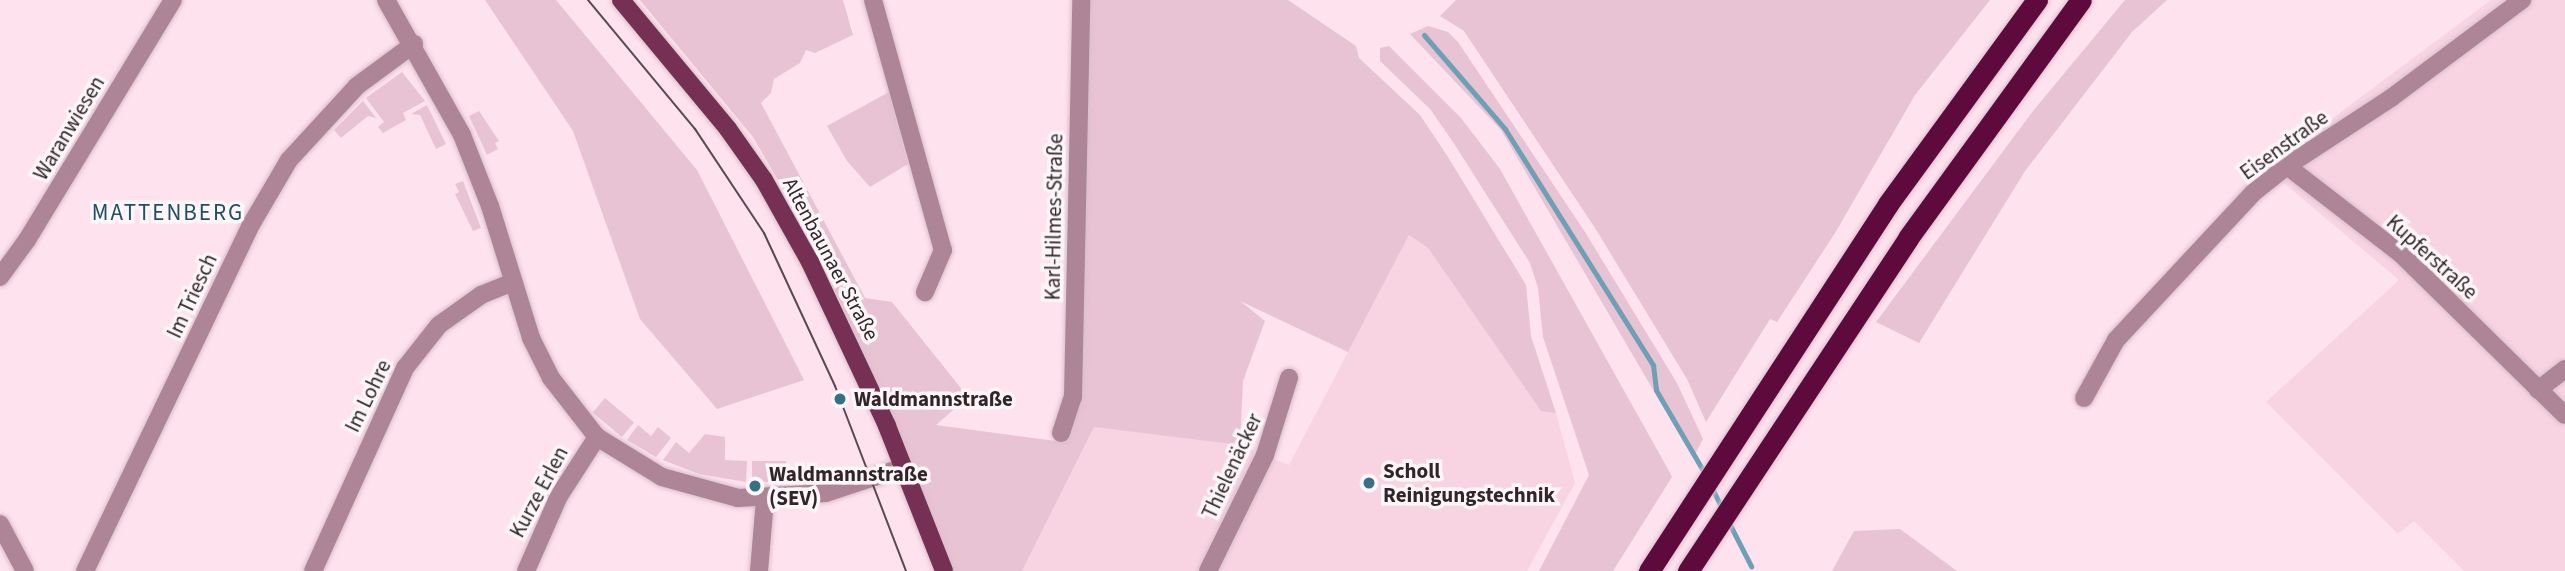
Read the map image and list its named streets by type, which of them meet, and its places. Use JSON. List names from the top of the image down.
{
  "streets": {
    "main road": ["Altenbaunaer Straße"],
    "street": [
      "Waranwiesen",
      "Eisenstraße",
      "Karl-Hilmes-Straße",
      "Kupferstraße",
      "Im Triesch",
      "Im Lohre",
      "Thielenäcker",
      "Kurze Erlen"
    ]
  },
  "crossings": [
    ["Eisenstraße", "Kupferstraße"]
  ],
  "districts": ["MATTENBERG"],
  "places": ["Waldmannstraße", "Scholl Reinigungstechnik", "Waldmannstraße (SEV)"]
}
